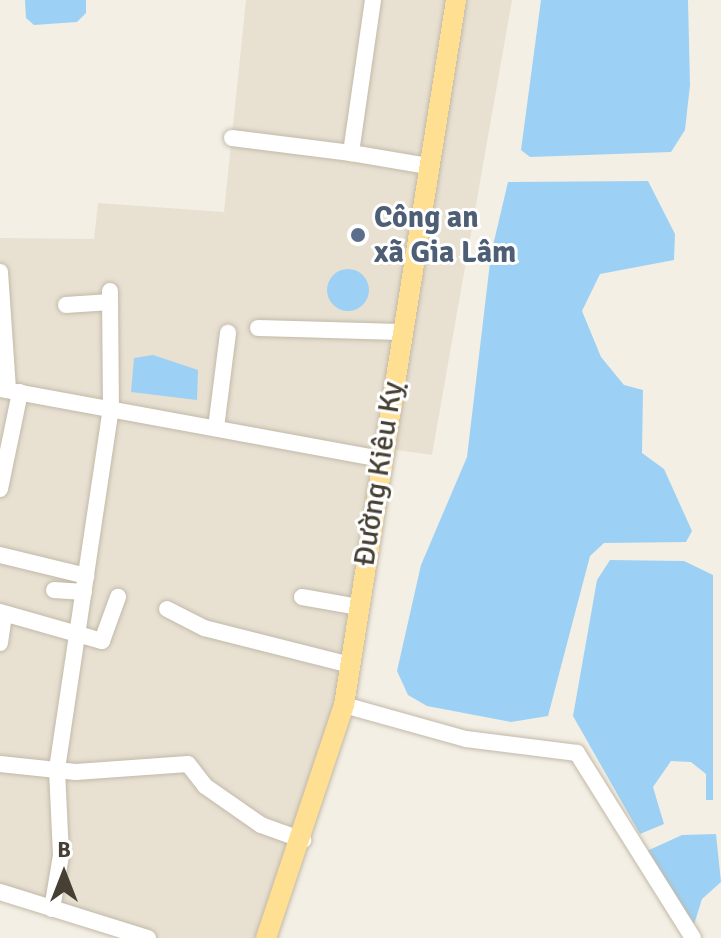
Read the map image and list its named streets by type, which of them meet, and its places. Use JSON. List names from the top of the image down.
{
  "streets": {
    "main road": ["Đường Kiêu Kỵ"]
  },
  "places": ["Công an xã Gia Lâm"],
  "north": "top"
}
